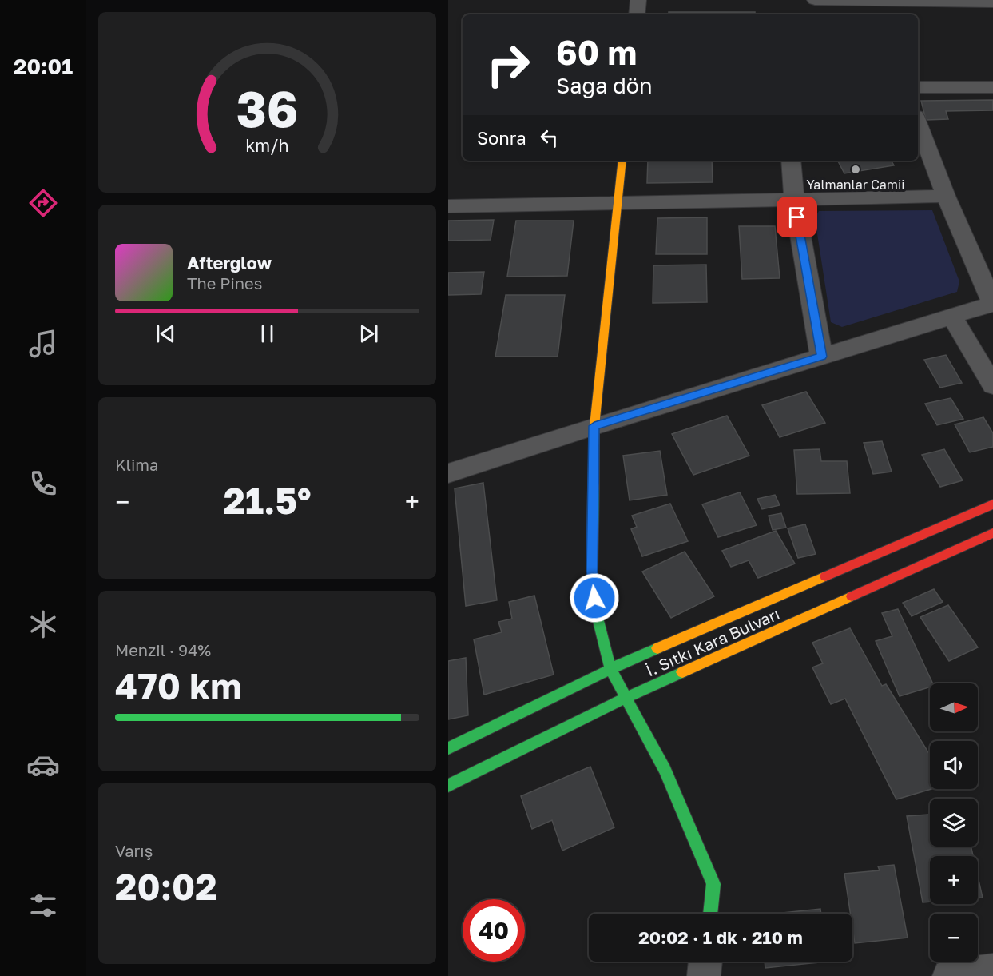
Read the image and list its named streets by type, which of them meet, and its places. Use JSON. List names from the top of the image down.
{
  "streets": {
    "main road": ["İ. Sıtkı Kara Bulvarı"]
  },
  "places": ["Yalmanlar Camii"],
  "north": "right",
  "page": {
    "tabs": "20:01",
    "turn": ["60 m", "Sağa dön"],
    "then": "Sonra",
    "song": ["Afterglow", "The Pines"],
    "tile": [
      "Klima",
      ["Menzil · 94%", "470 km"],
      ["Varış", "20:02"]
    ],
    "heat": ["−", "21.5°", "+"],
    "map_buttons": ["+", "−"],
    "limit": "40",
    "trip": "20:02 · 1 dk · 210 m",
    "gauge": ["36", "km/h"]
  }
}
